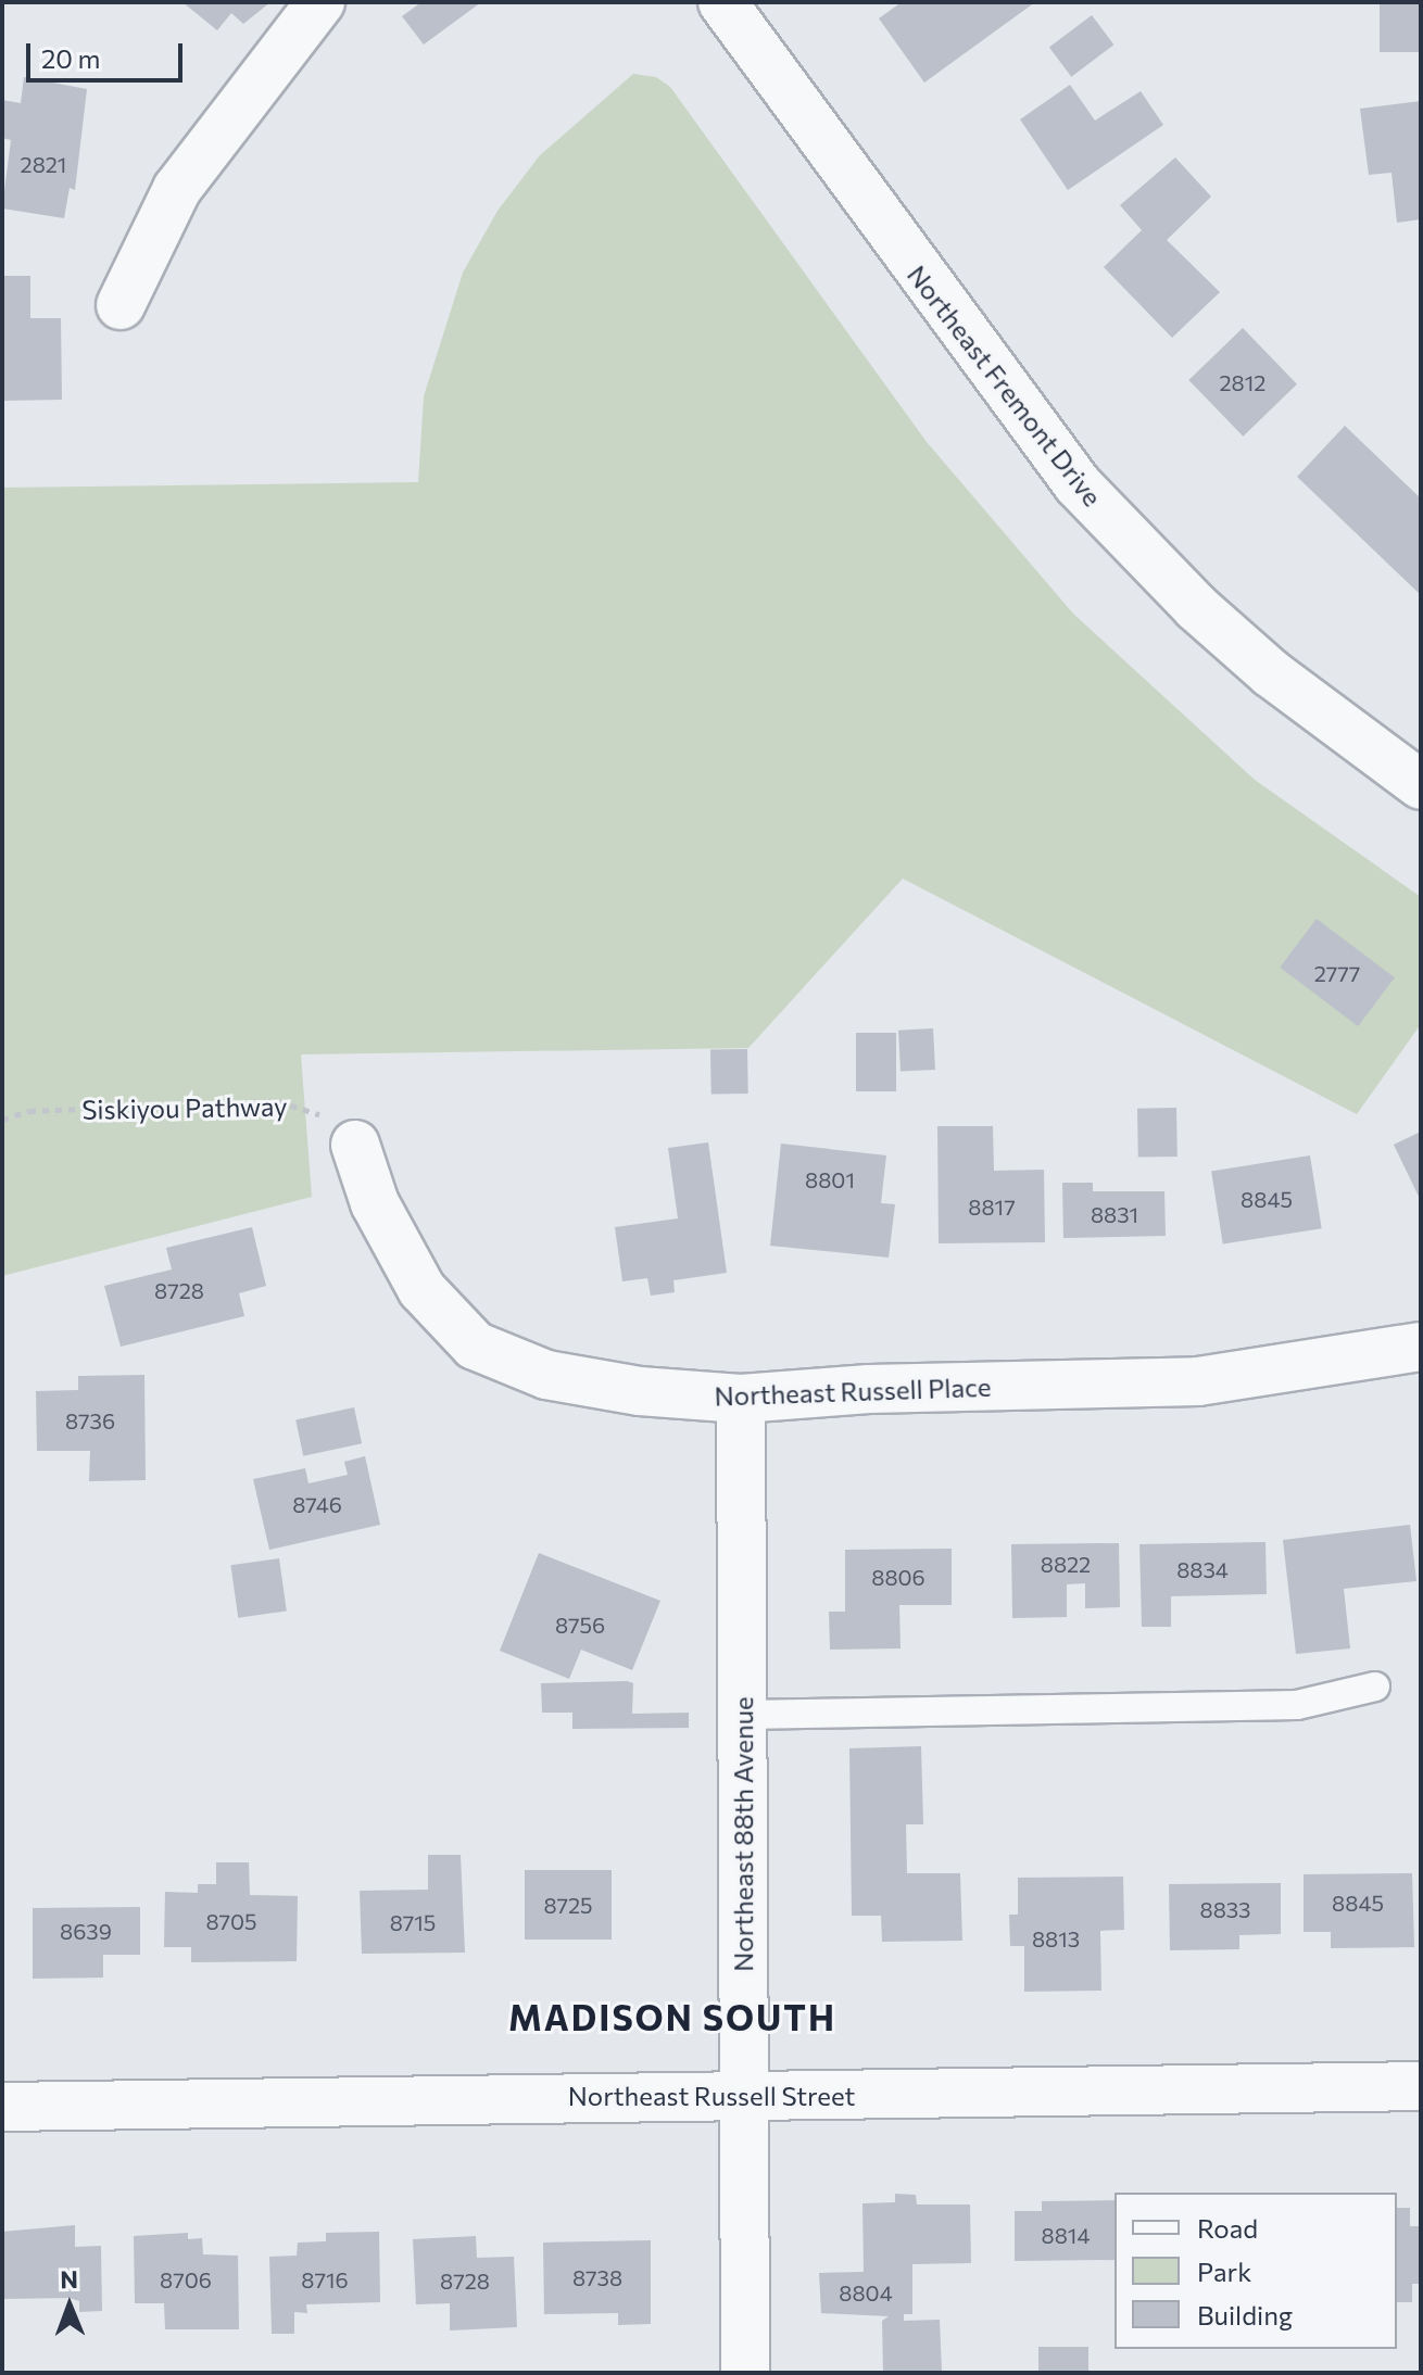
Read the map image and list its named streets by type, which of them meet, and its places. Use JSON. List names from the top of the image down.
{
  "streets": {
    "street": [
      "Northeast Fremont Drive",
      "Northeast Russell Place",
      "Northeast 88th Avenue",
      "Northeast Russell Street"
    ],
    "path": ["Siskiyou Pathway"]
  },
  "crossings": [
    ["Siskiyou Pathway", "Northeast Russell Place"],
    ["Northeast Russell Place", "Northeast 88th Avenue"],
    ["Northeast 88th Avenue", "Northeast Russell Street"]
  ],
  "districts": ["MADISON SOUTH"],
  "house_numbers": [
    "2821",
    "2812",
    "2777",
    "8801",
    "8845",
    "8817",
    "8831",
    "8728",
    "8736",
    "8746",
    "8822",
    "8834",
    "8806",
    "8756",
    "8845",
    "8725",
    "8833",
    "8705",
    "8715",
    "8639",
    "8813",
    "8814",
    "8738",
    "8706",
    "8716",
    "8728",
    "8804"
  ],
  "legend": ["Road", "Park", "Building"],
  "scale_bar": "20 m",
  "north": "top"
}
